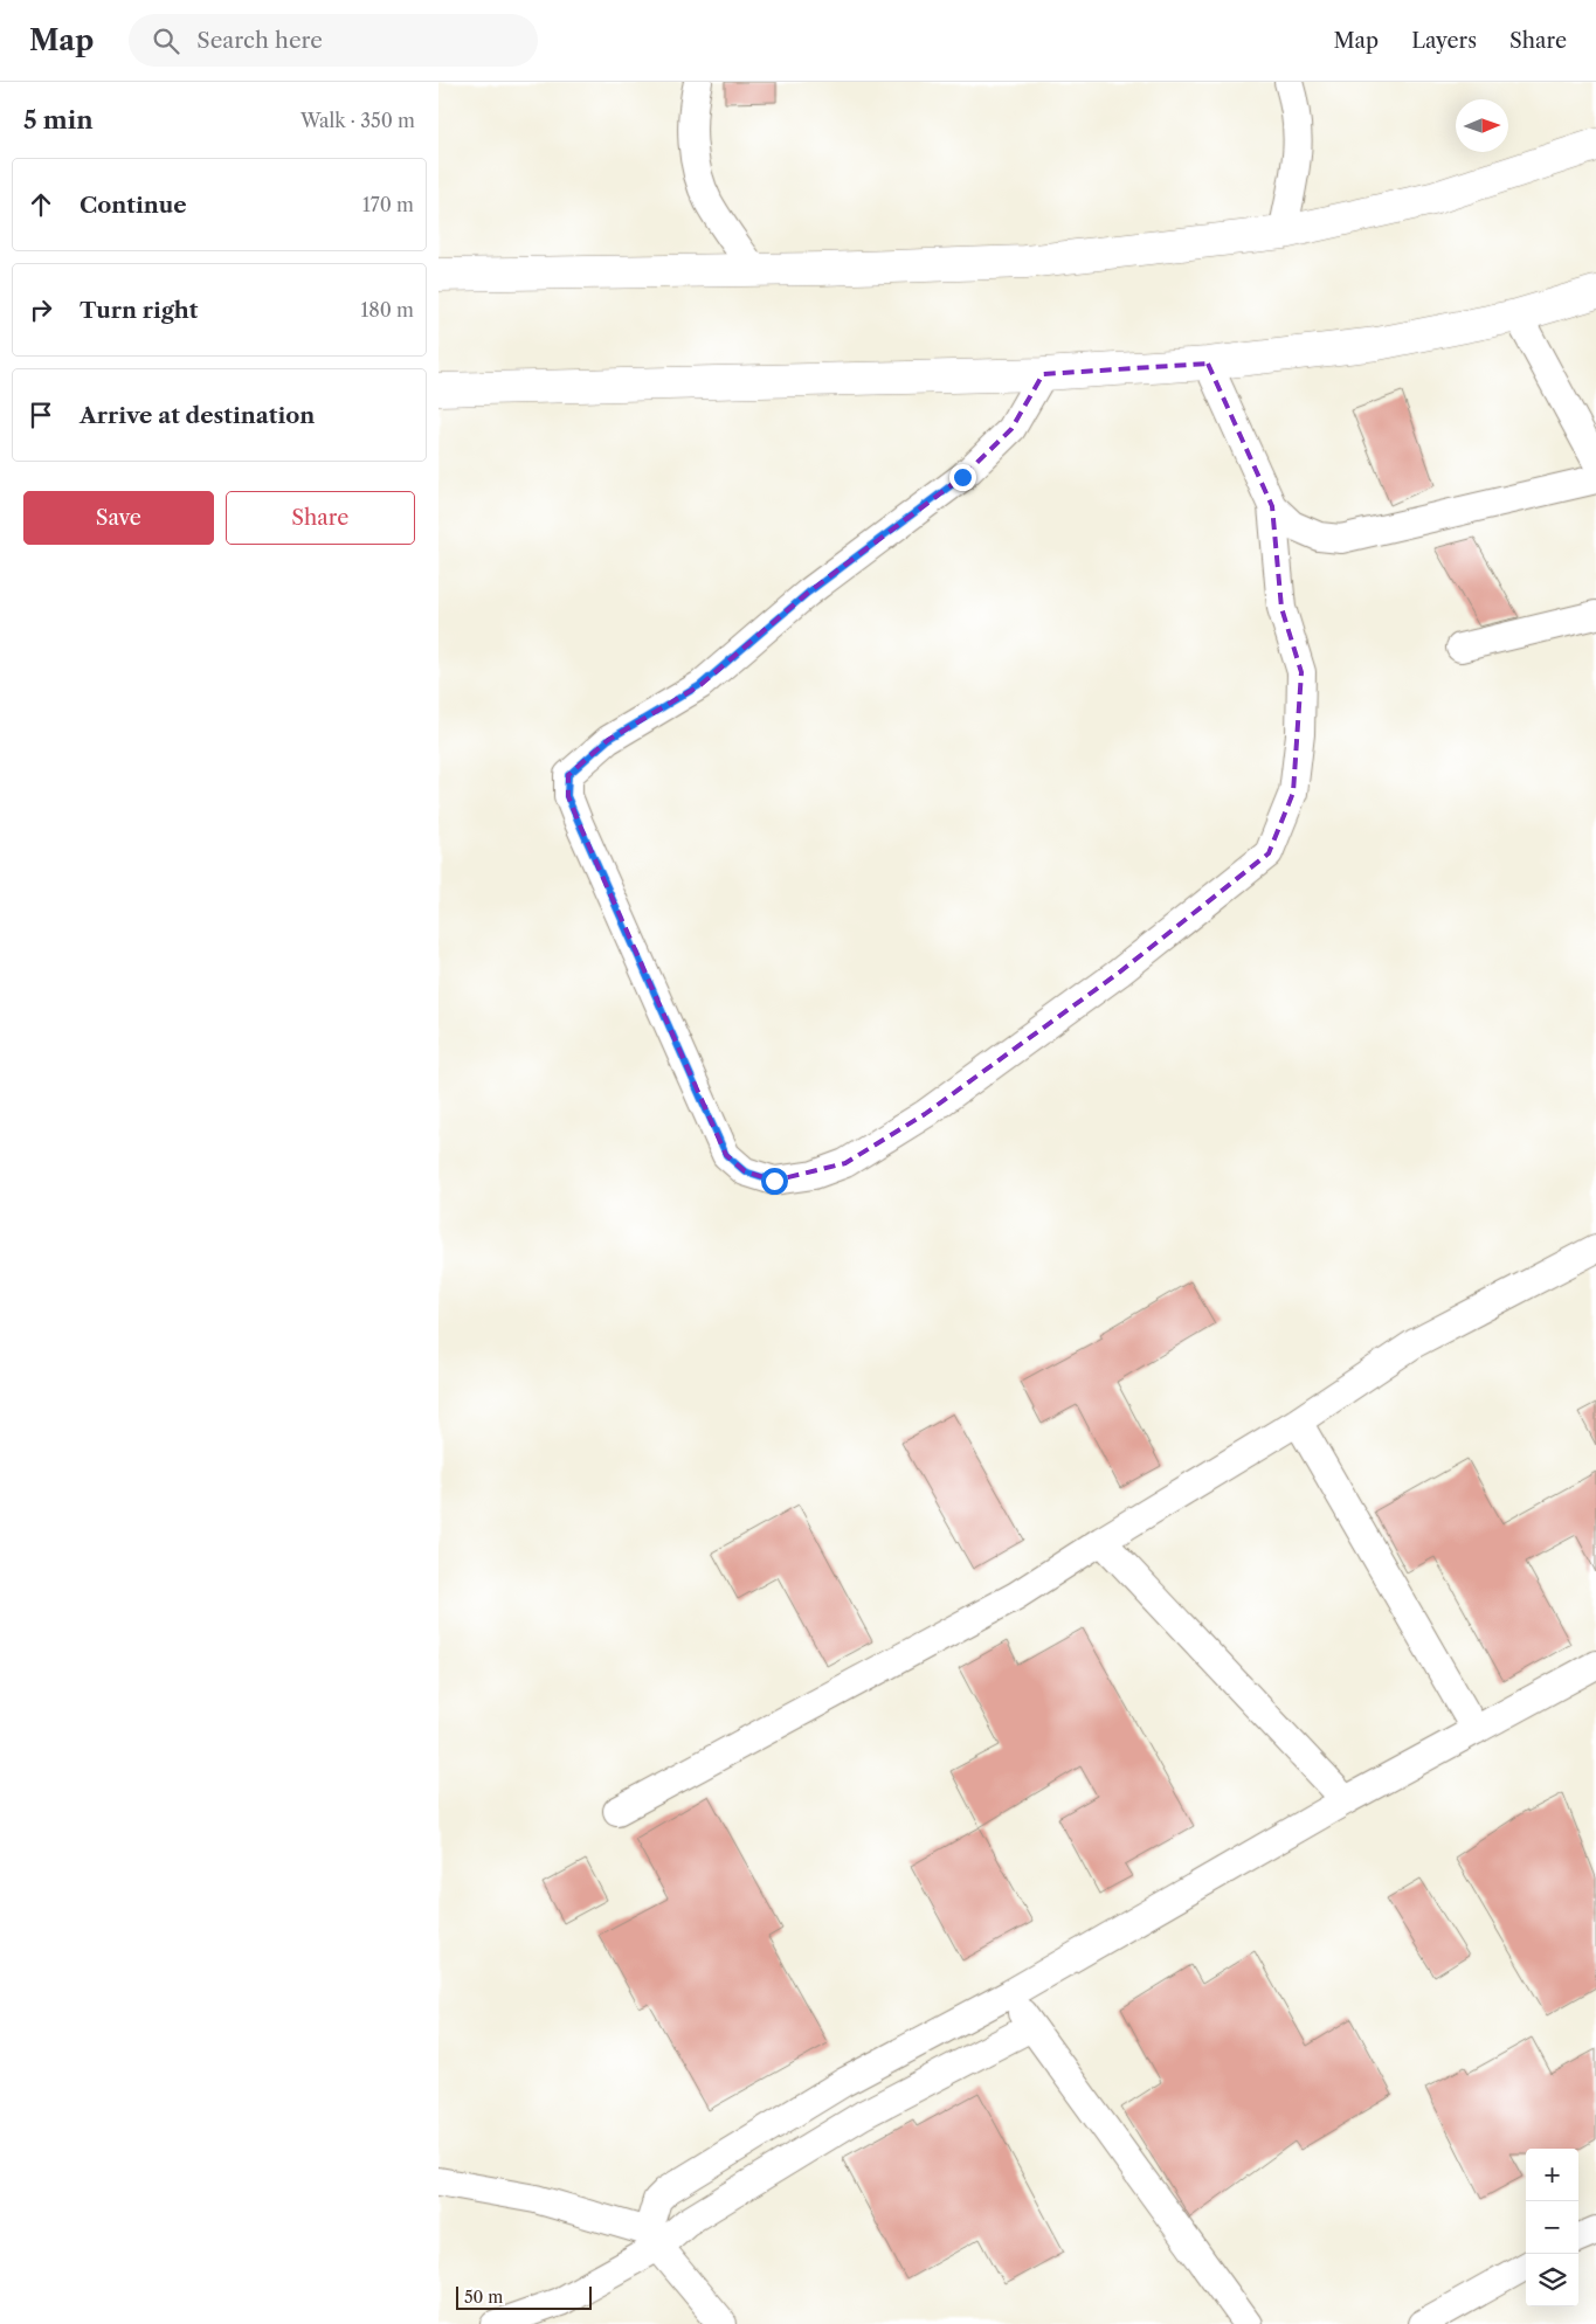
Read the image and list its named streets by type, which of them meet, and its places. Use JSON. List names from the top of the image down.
{
  "scale_bar": "50 m",
  "north": "right",
  "page": {
    "header": "Map",
    "search": "Search here",
    "nav": ["Map", "Layers", "Share"],
    "heading": ["5 min", "Walk · 350 m"],
    "list": [
      ["Continue", "170 m"],
      ["Turn right", "180 m"],
      "Arrive at destination"
    ],
    "buttons": ["Save", "Share"],
    "map_buttons": ["+", "−"],
    "scale": "50 m"
  }
}
